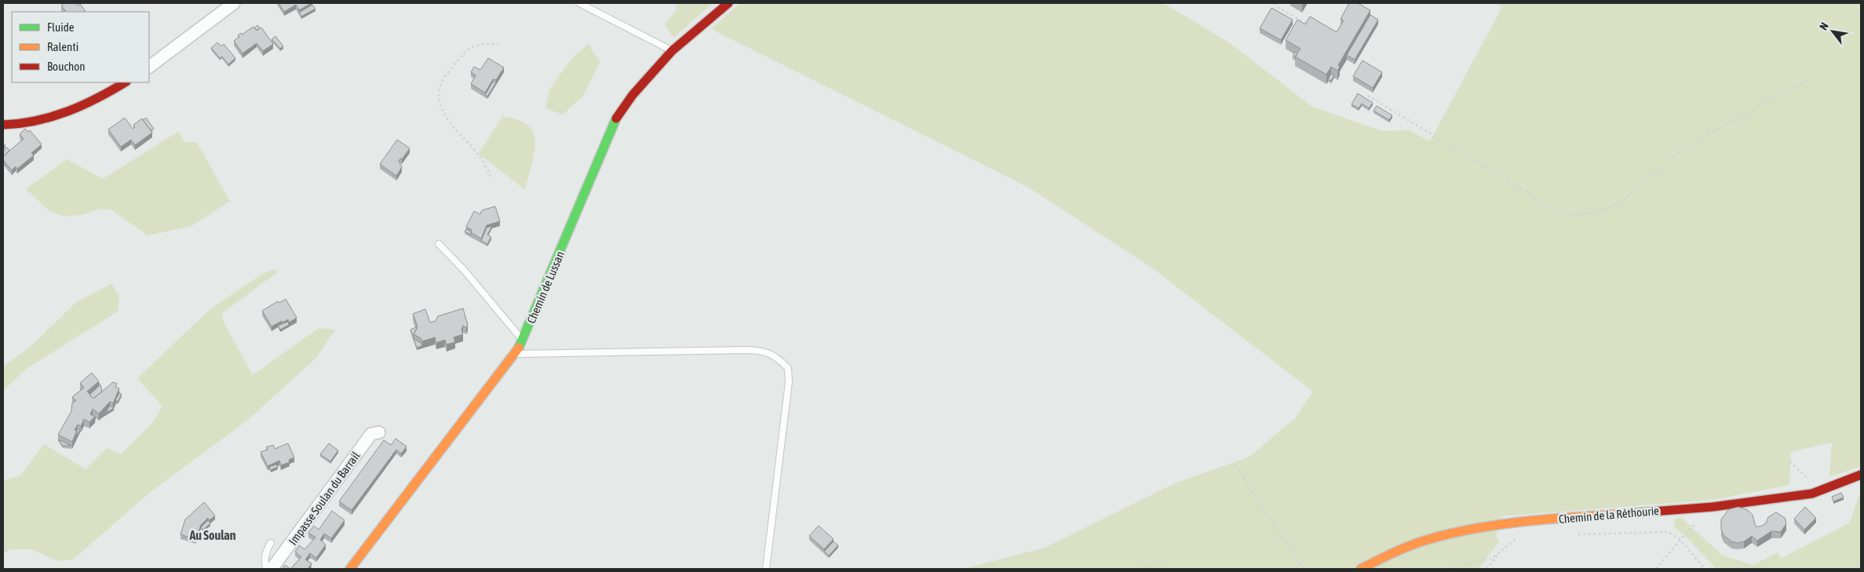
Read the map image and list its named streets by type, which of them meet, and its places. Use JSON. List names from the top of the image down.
{
  "streets": {
    "street": ["Chemin de Lussan", "Impasse Soulan du Barrail", "Chemin de la Réthourie"]
  },
  "districts": ["Au Soulan"],
  "legend": ["Fluide", "Ralenti", "Bouchon"],
  "north": "top left"
}
